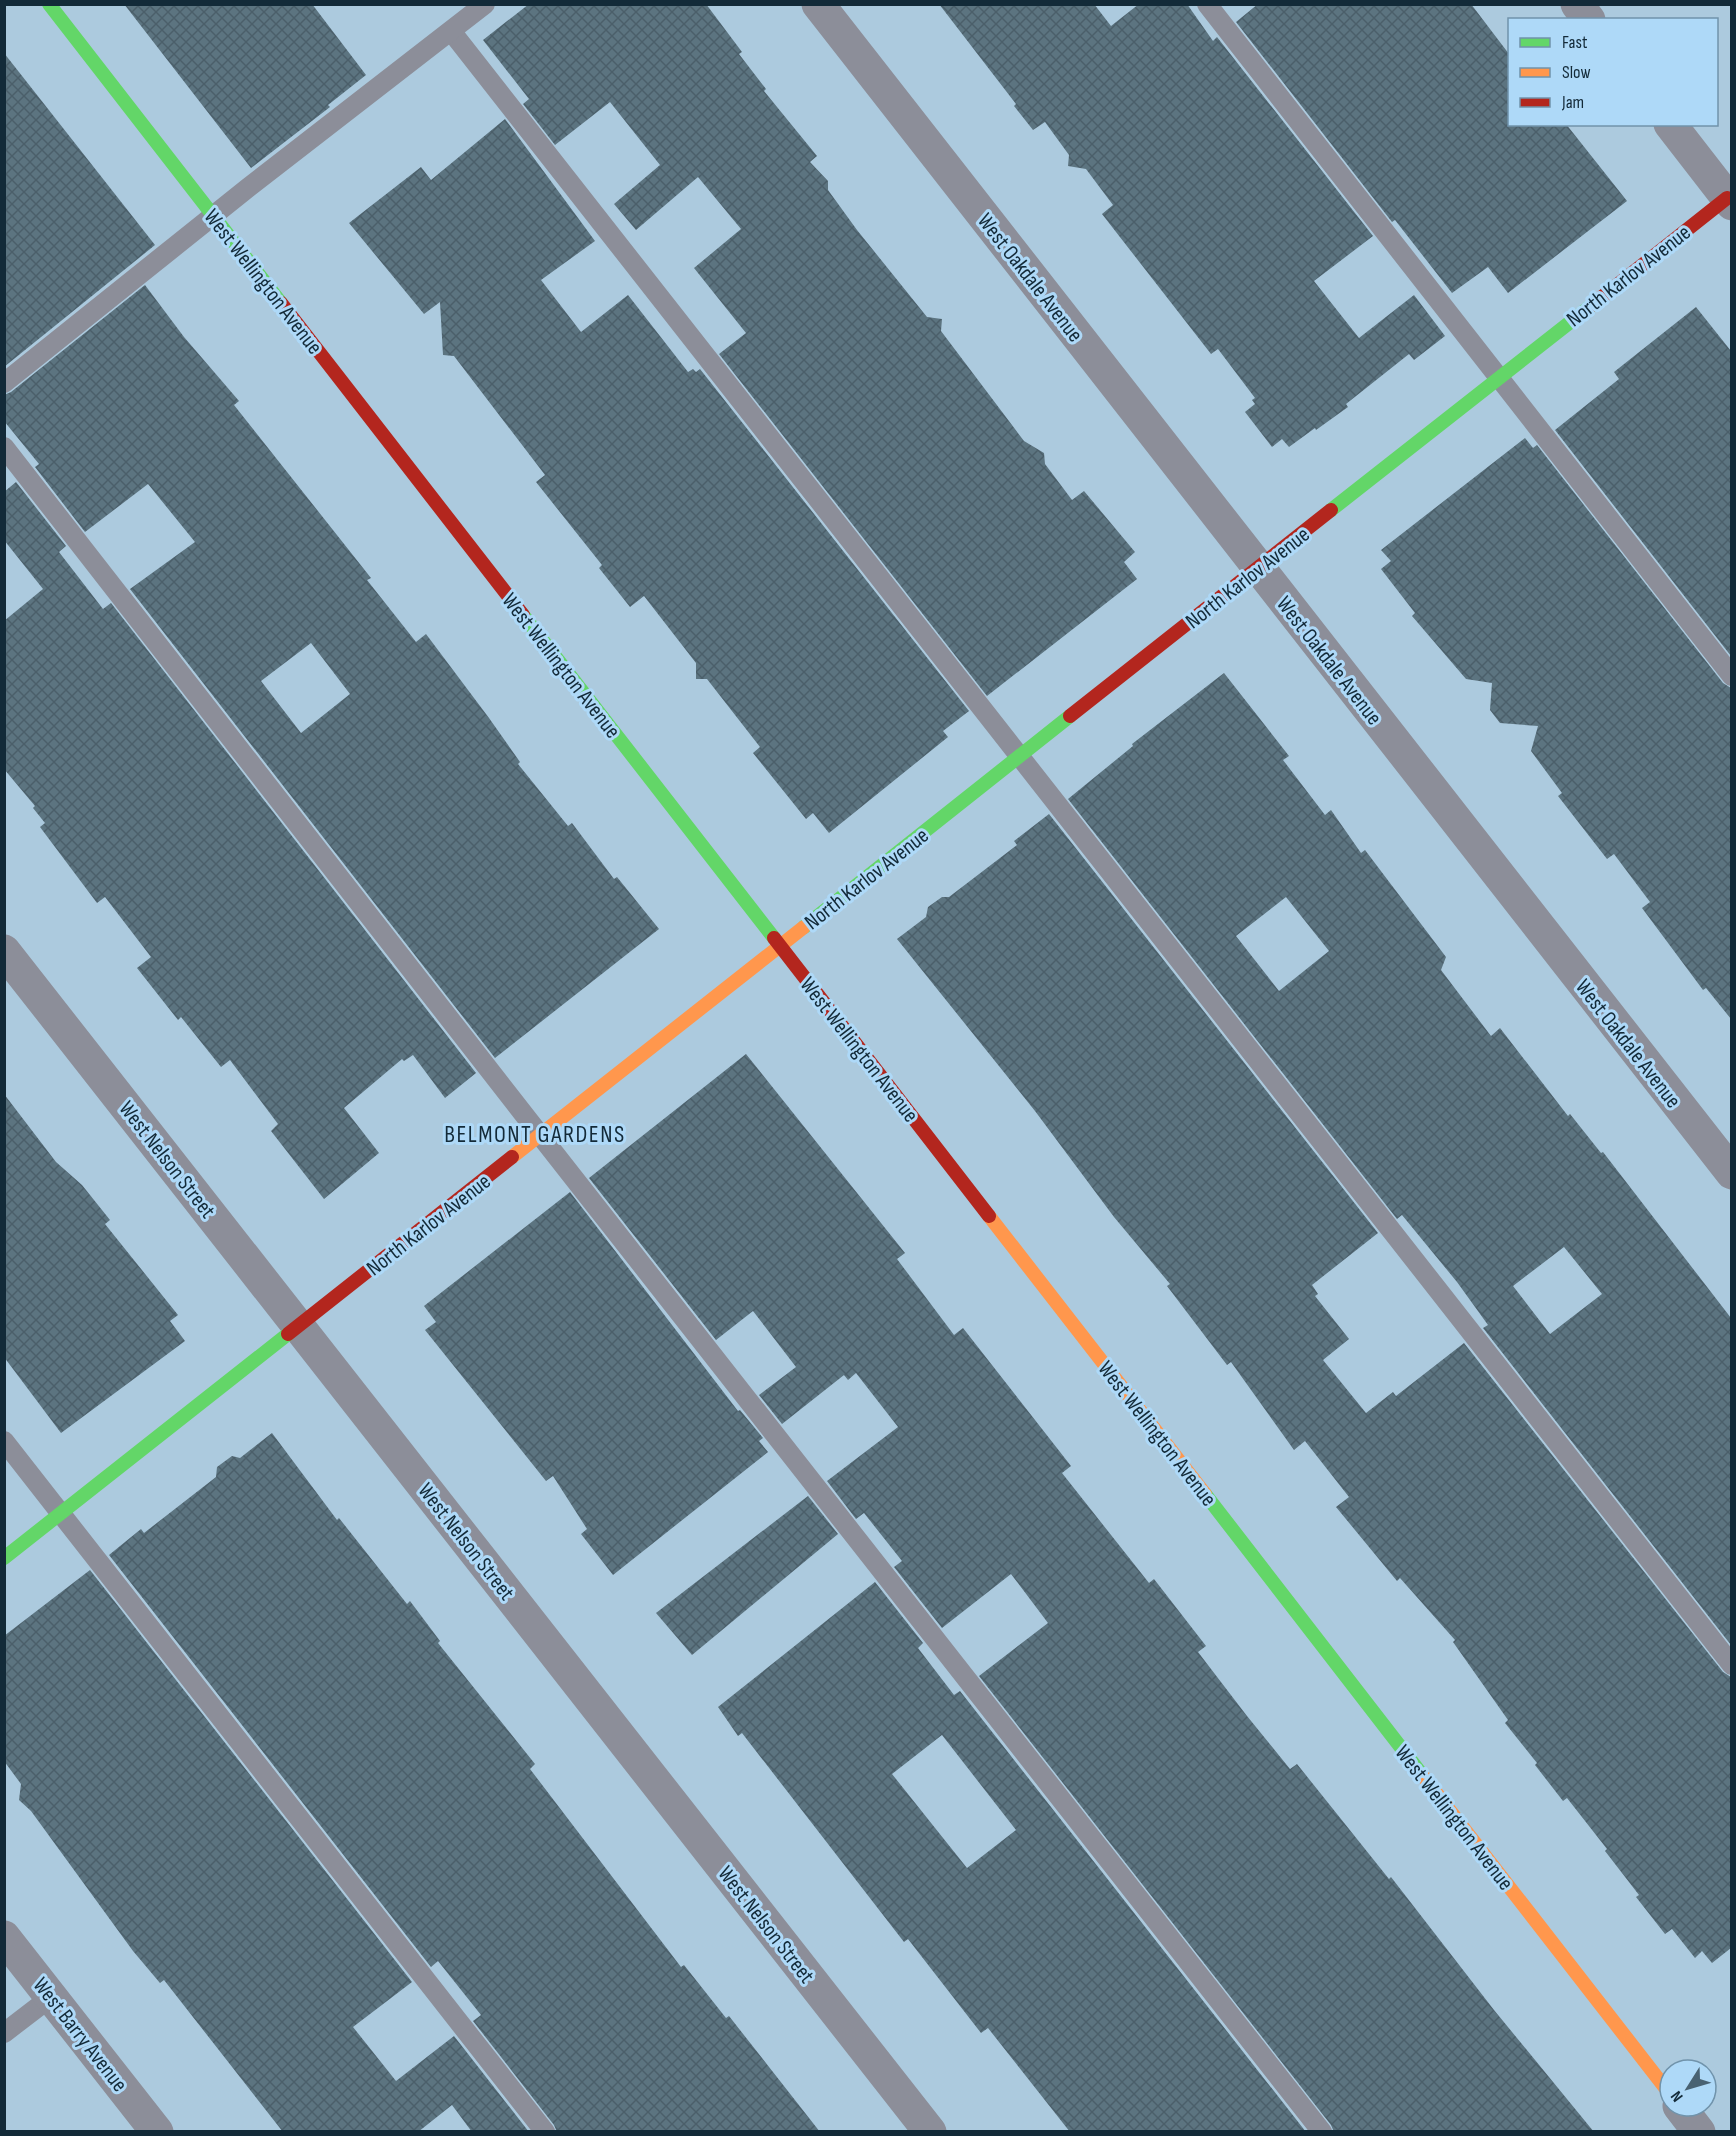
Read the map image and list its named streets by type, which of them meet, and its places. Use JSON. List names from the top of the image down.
{
  "streets": {
    "street": [
      "North Karlov Avenue",
      "West Oakdale Avenue",
      "West Wellington Avenue",
      "West Nelson Street",
      "West Barry Avenue"
    ]
  },
  "crossings": [
    ["North Karlov Avenue", "West Oakdale Avenue"],
    ["North Karlov Avenue", "West Wellington Avenue"],
    ["North Karlov Avenue", "West Nelson Street"]
  ],
  "districts": ["BELMONT GARDENS"],
  "legend": ["Fast", "Slow", "Jam"],
  "north": "bottom left"
}
